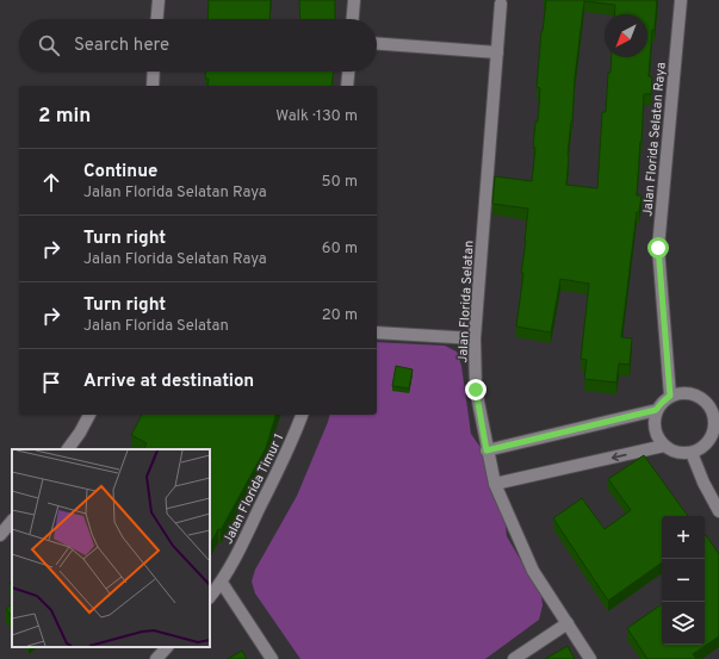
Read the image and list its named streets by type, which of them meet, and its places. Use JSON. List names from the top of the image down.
{
  "streets": {
    "street": ["Jalan Florida Selatan Raya", "Jalan Florida Selatan", "Jalan Florida Timur 1"]
  },
  "north": "bottom left",
  "page": {
    "search": "Search here",
    "heading": ["2 min", "Walk · 130 m"],
    "list": [
      ["Continue", "Jalan Florida Selatan Raya", "50 m"],
      ["Turn right", "Jalan Florida Selatan Raya", "60 m"],
      ["Turn right", "Jalan Florida Selatan", "20 m"],
      "Arrive at destination"
    ],
    "map_buttons": ["+", "−"]
  }
}
